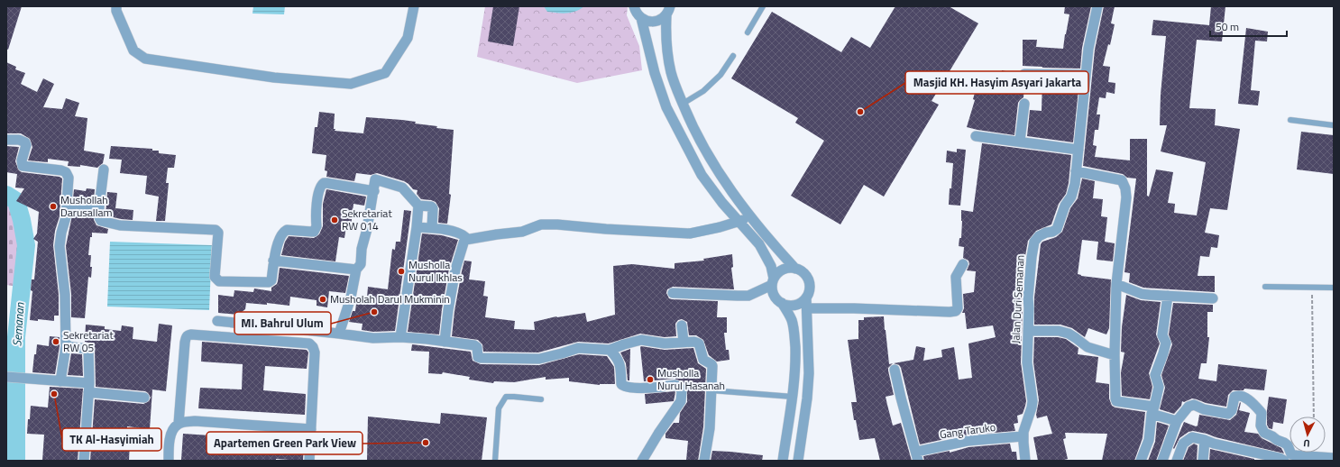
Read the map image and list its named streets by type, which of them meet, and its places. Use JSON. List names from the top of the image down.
{
  "streets": {
    "street": ["Jalan Duri Semanan", "Gang Taruko"]
  },
  "crossings": [
    ["Jalan Duri Semanan", "Gang Taruko"]
  ],
  "water": ["Semanan"],
  "places": [
    "Masjid KH. Hasyim Asyari Jakarta",
    "Mushollah Darusallam",
    "Sekretariat RW 014",
    "Musholla Nurul Ikhlas",
    "Musholah Darul Mukminin",
    "MI. Bahrul Ulum",
    "Sekretariat RW 05",
    "Musholla Nurul Hasanah",
    "TK Al-Hasyimiah",
    "Apartemen Green Park View"
  ],
  "scale_bar": "50 m",
  "north": "bottom"
}
